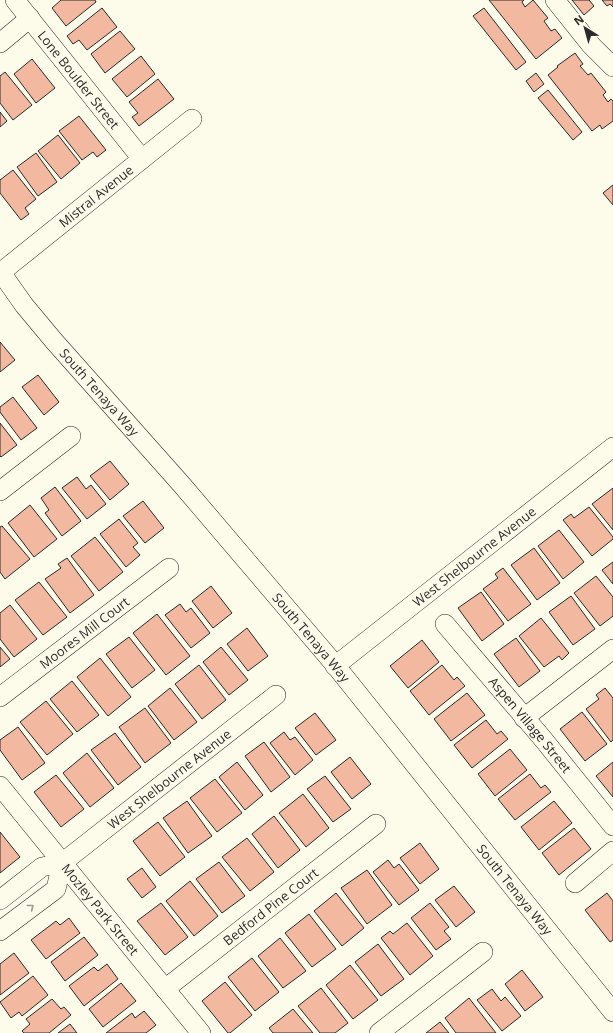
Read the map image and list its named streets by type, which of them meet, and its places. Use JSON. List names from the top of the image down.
{
  "streets": {
    "street": [
      "Lone Boulder Street",
      "Mistral Avenue",
      "South Tenaya Way",
      "West Shelbourne Avenue",
      "Moores Mill Court",
      "Aspen Village Street",
      "Bedford Pine Court",
      "Mozley Park Street"
    ]
  },
  "crossings": [
    ["Lone Boulder Street", "Mistral Avenue"],
    ["Mistral Avenue", "South Tenaya Way"],
    ["South Tenaya Way", "West Shelbourne Avenue"],
    ["West Shelbourne Avenue", "Mozley Park Street"],
    ["Bedford Pine Court", "Mozley Park Street"]
  ],
  "north": "top left"
}
